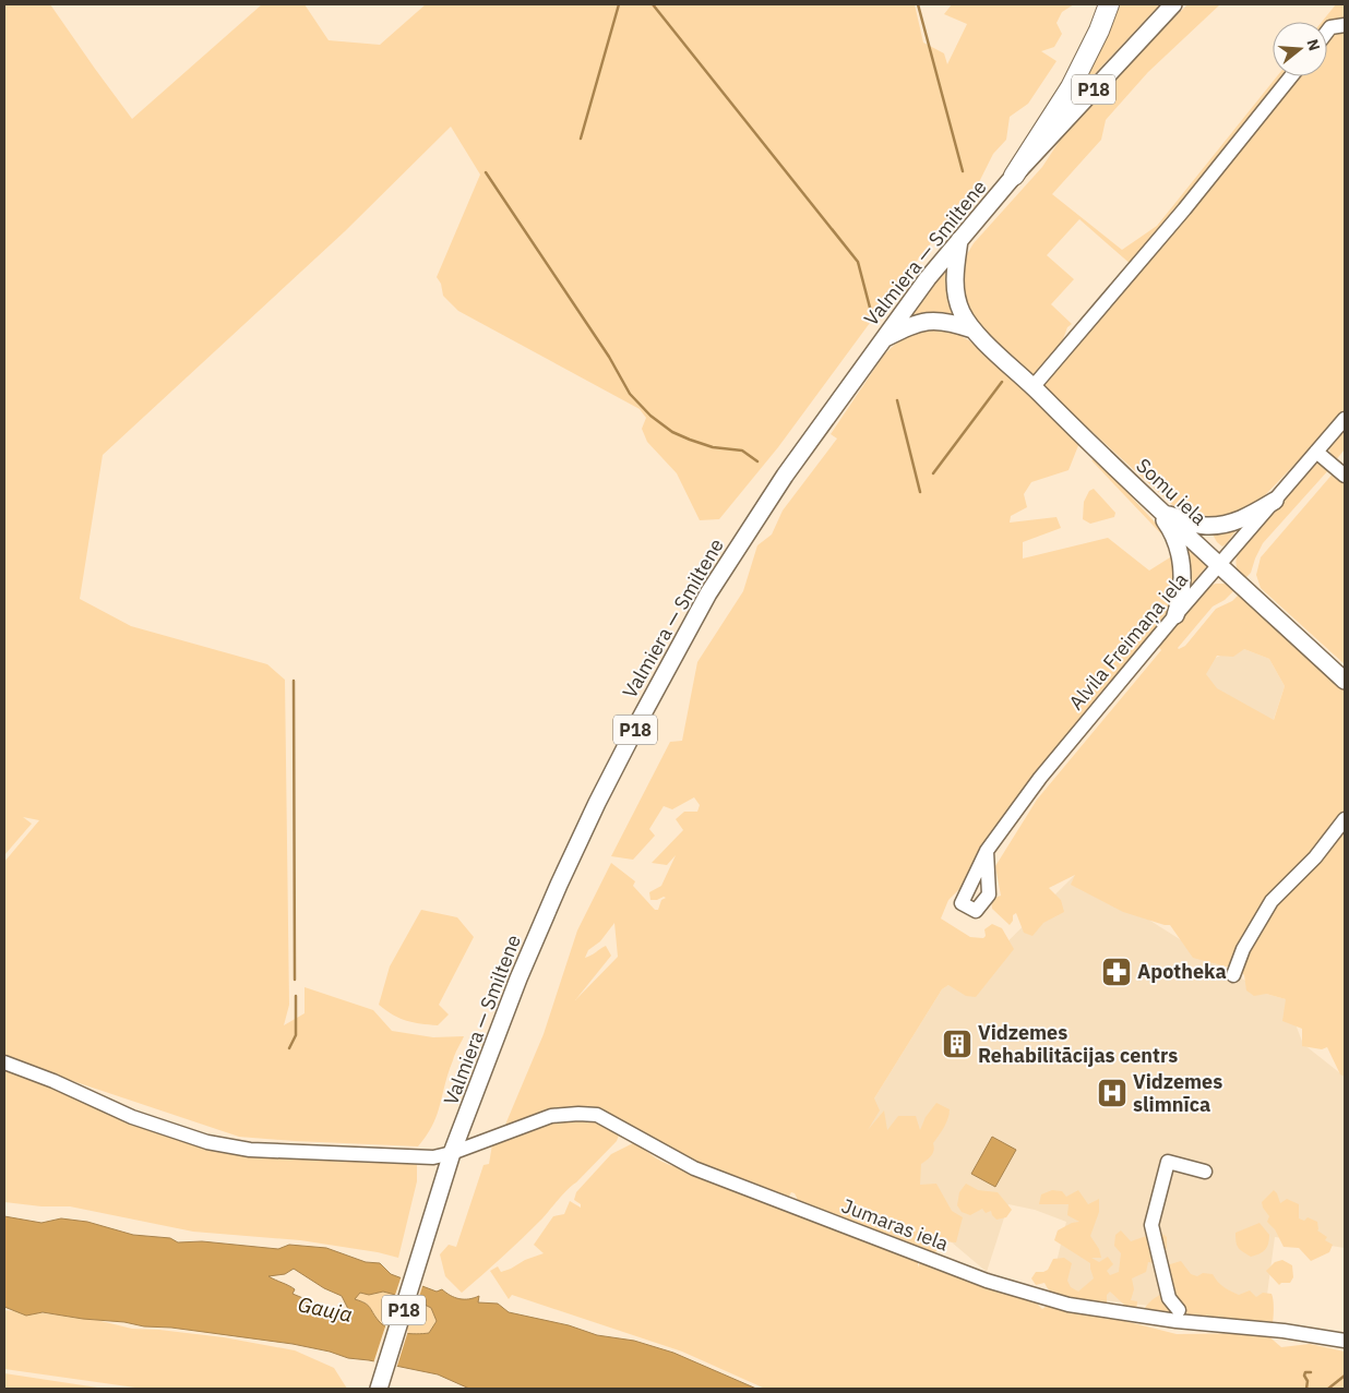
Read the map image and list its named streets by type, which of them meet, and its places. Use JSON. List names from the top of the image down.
{
  "streets": {
    "main road": ["P18", "Valmiera — Smiltene", "Somu iela"],
    "street": ["Alvila Freimaņa iela", "Jumaras iela"]
  },
  "crossings": [
    ["Valmiera — Smiltene", "Jumaras iela"],
    ["Somu iela", "Alvila Freimaņa iela"]
  ],
  "water": ["Gauja"],
  "places": {
    "pharmacy": ["Apotheka"],
    "building": ["Vidzemes Rehabilitācijas centrs"],
    "hospital": ["Vidzemes slimnīca"]
  },
  "north": "right"
}
